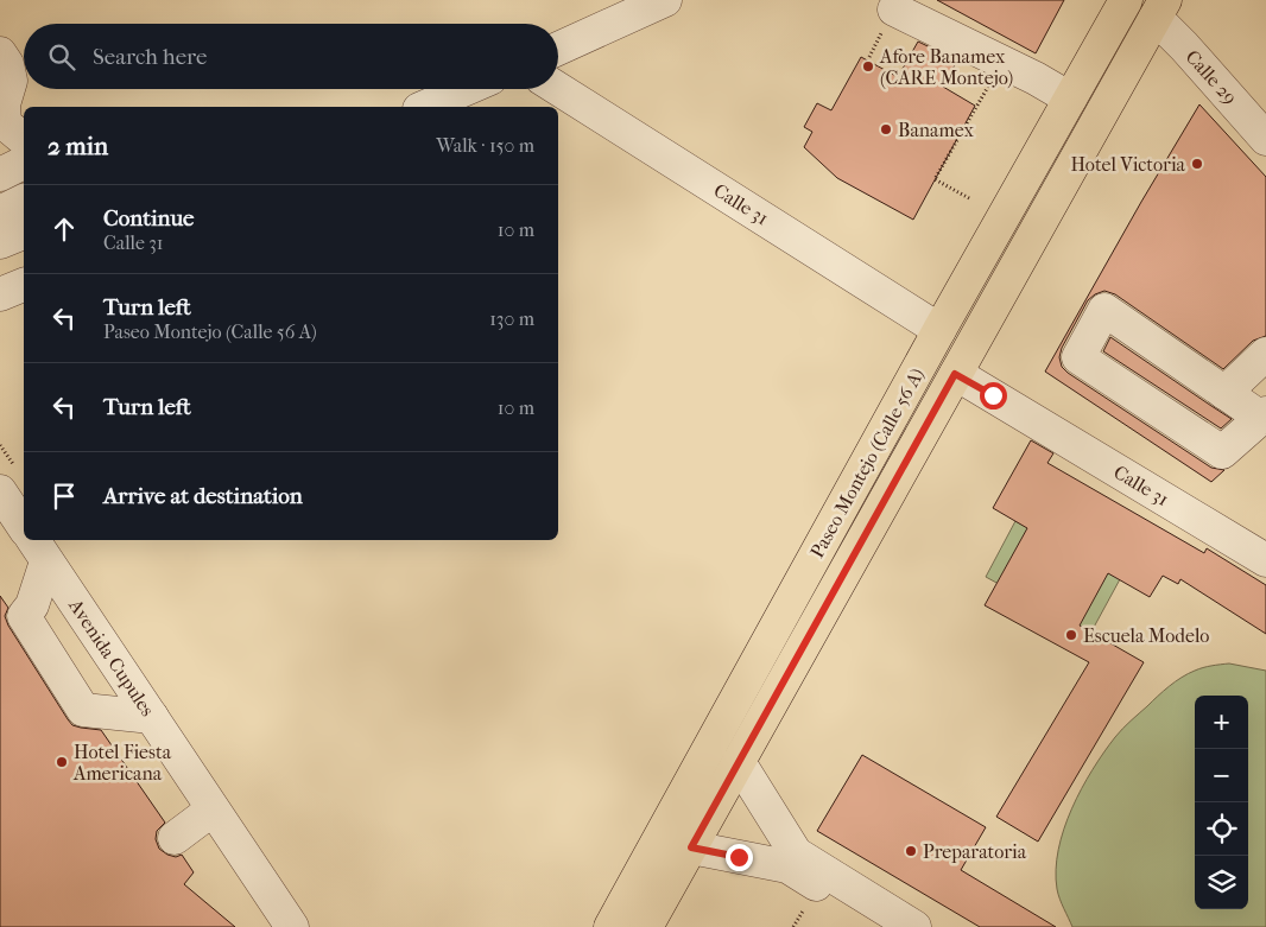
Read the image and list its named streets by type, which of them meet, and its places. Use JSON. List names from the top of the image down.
{
  "streets": {
    "main road": ["Paseo Montejo (Calle 56 A)"],
    "street": ["Calle 29", "Calle 31", "Avenida Cupules"]
  },
  "crossings": [
    ["Calle 29", "Paseo Montejo (Calle 56 A)"],
    ["Calle 31", "Paseo Montejo (Calle 56 A)"]
  ],
  "places": [
    "Afore Banamex (CARE Montejo)",
    "Banamex",
    "Hotel Victoria",
    "Escuela Modelo",
    "Hotel Fiesta Americana",
    "Preparatoria"
  ],
  "page": {
    "search": "Search here",
    "heading": ["2 min", "Walk · 150 m"],
    "list": [
      ["Continue", "Calle 31", "10 m"],
      ["Turn left", "Paseo Montejo (Calle 56 A)", "130 m"],
      ["Turn left", "10 m"],
      "Arrive at destination"
    ],
    "map_buttons": ["+", "−"]
  }
}
